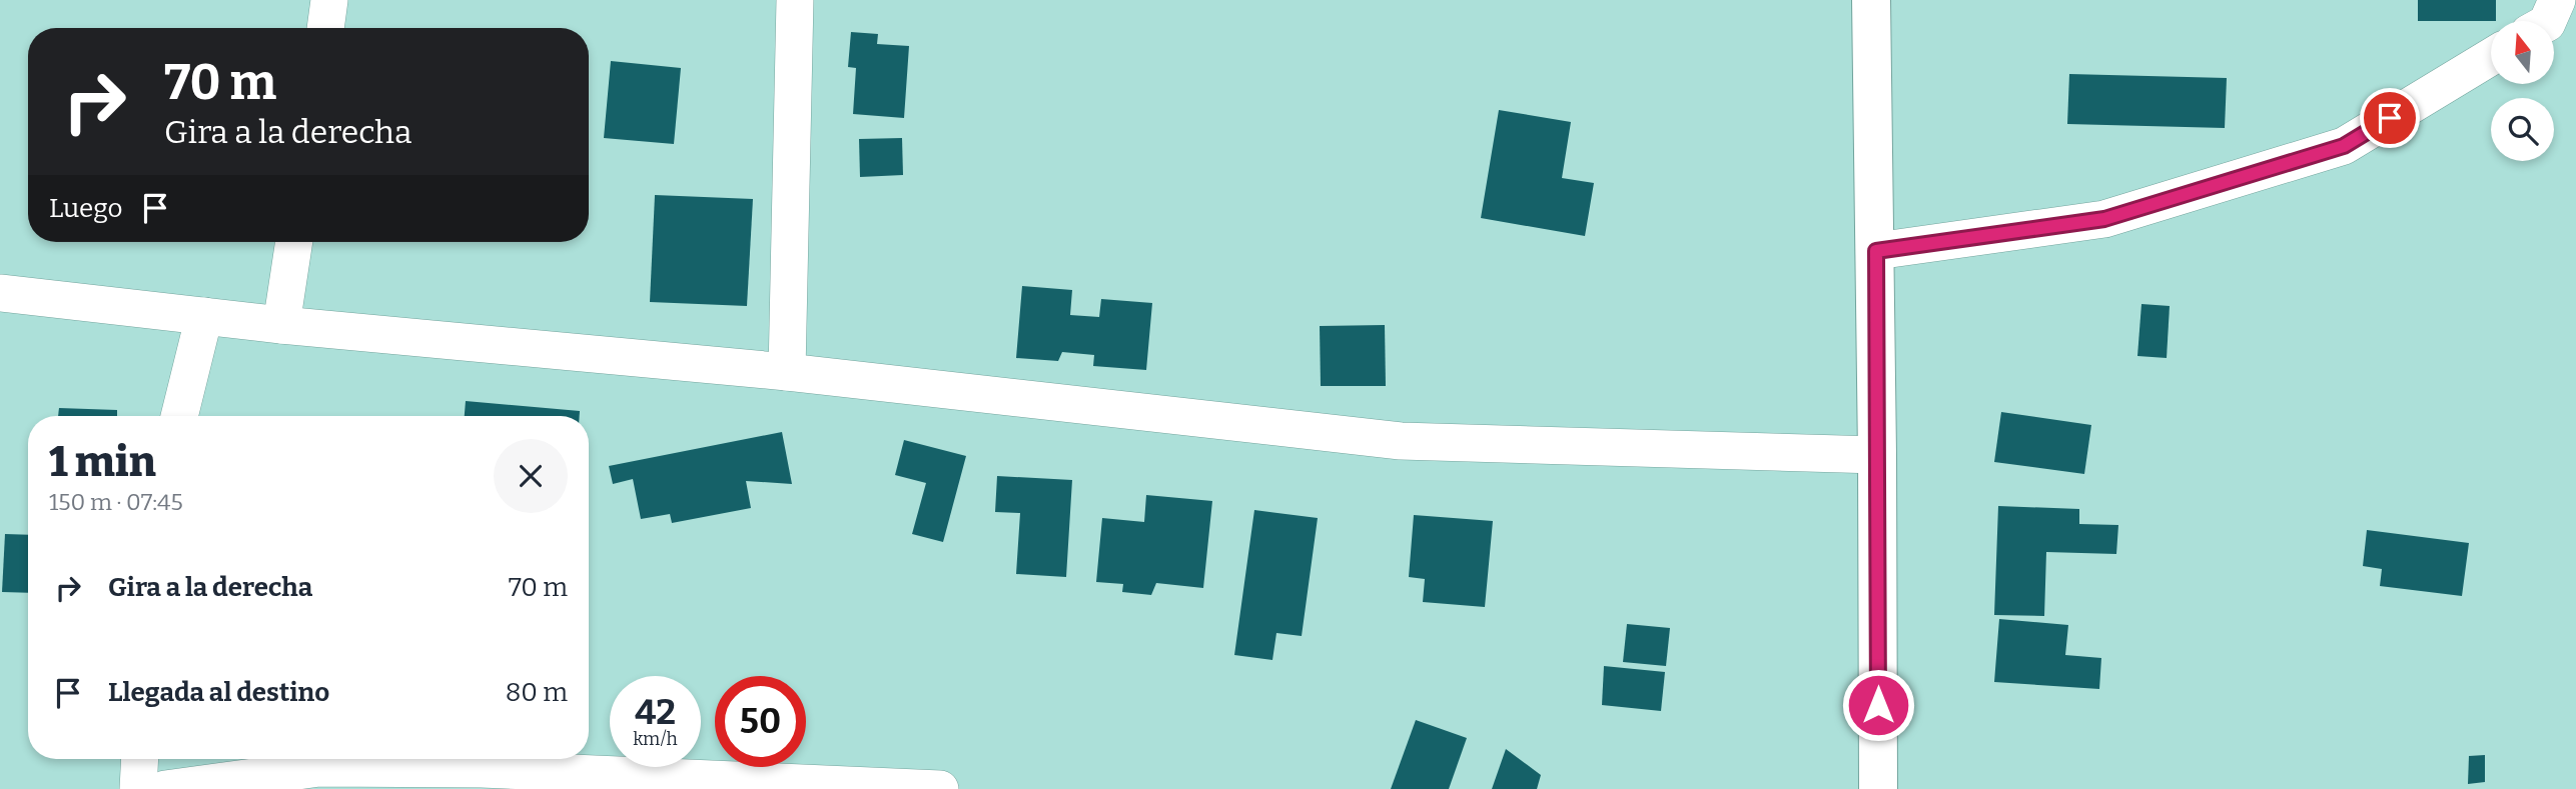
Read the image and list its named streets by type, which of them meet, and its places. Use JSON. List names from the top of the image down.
{
  "north": "top",
  "page": {
    "turn": ["70 m", "Gira a la derecha"],
    "then": "Luego",
    "heading": ["1 min", "150 m · 07:45"],
    "list": [
      {
        "name": "Gira a la derecha",
        "value": "70 m"
      },
      {
        "name": "Llegada al destino",
        "value": "80 m"
      }
    ],
    "speed": "42 km/h",
    "limit": "50"
  }
}
